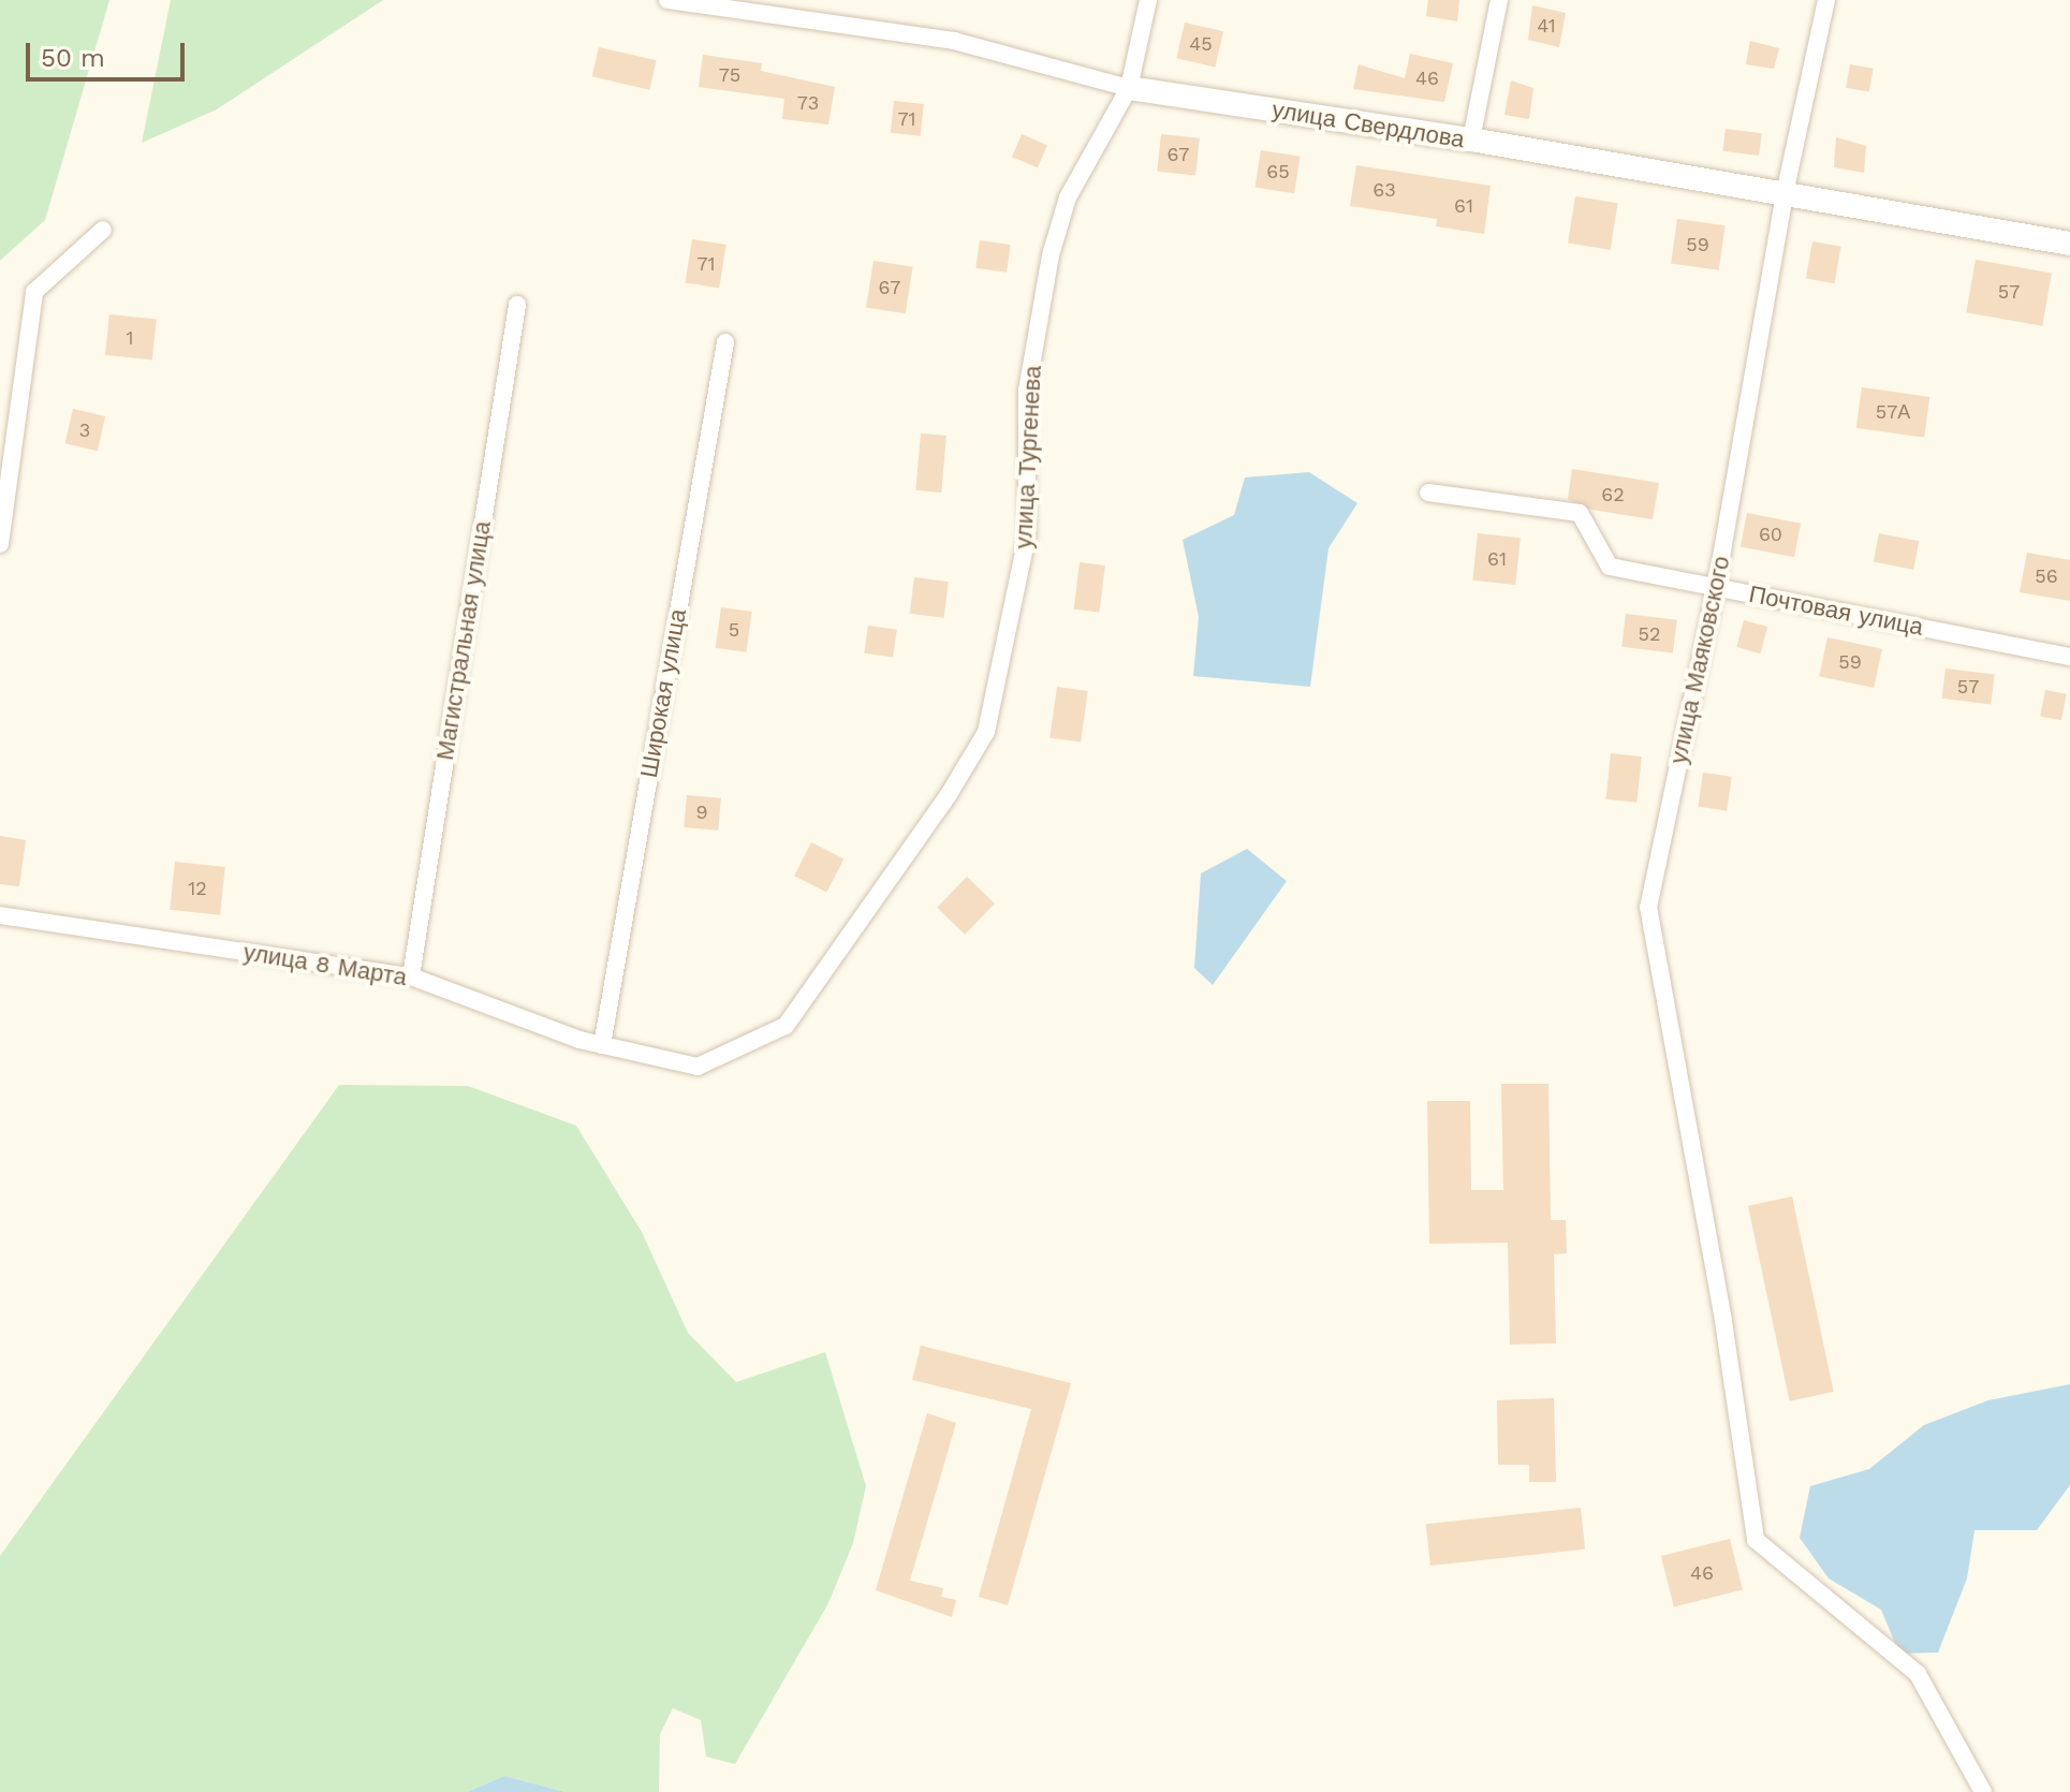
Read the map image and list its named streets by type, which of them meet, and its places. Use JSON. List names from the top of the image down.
{
  "streets": {
    "street": [
      "улица Свердлова",
      "улица Тургенева",
      "Почтовая улица",
      "Магистральная улица",
      "улица Маяковского",
      "Широкая улица",
      "улица 8 Марта"
    ]
  },
  "crossings": [
    ["улица Свердлова", "улица Тургенева"],
    ["улица Свердлова", "улица Маяковского"],
    ["улица Тургенева", "улица 8 Марта"],
    ["Почтовая улица", "улица Маяковского"],
    ["Магистральная улица", "улица 8 Марта"],
    ["Широкая улица", "улица 8 Марта"]
  ],
  "house_numbers": [
    "41",
    "45",
    "75",
    "46",
    "73",
    "71",
    "67",
    "65",
    "63",
    "61",
    "59",
    "71",
    "67",
    "57",
    "1",
    "57А",
    "3",
    "62",
    "60",
    "61",
    "56",
    "5",
    "52",
    "59",
    "57",
    "9",
    "12",
    "46"
  ],
  "scale_bar": "50 m"
}
